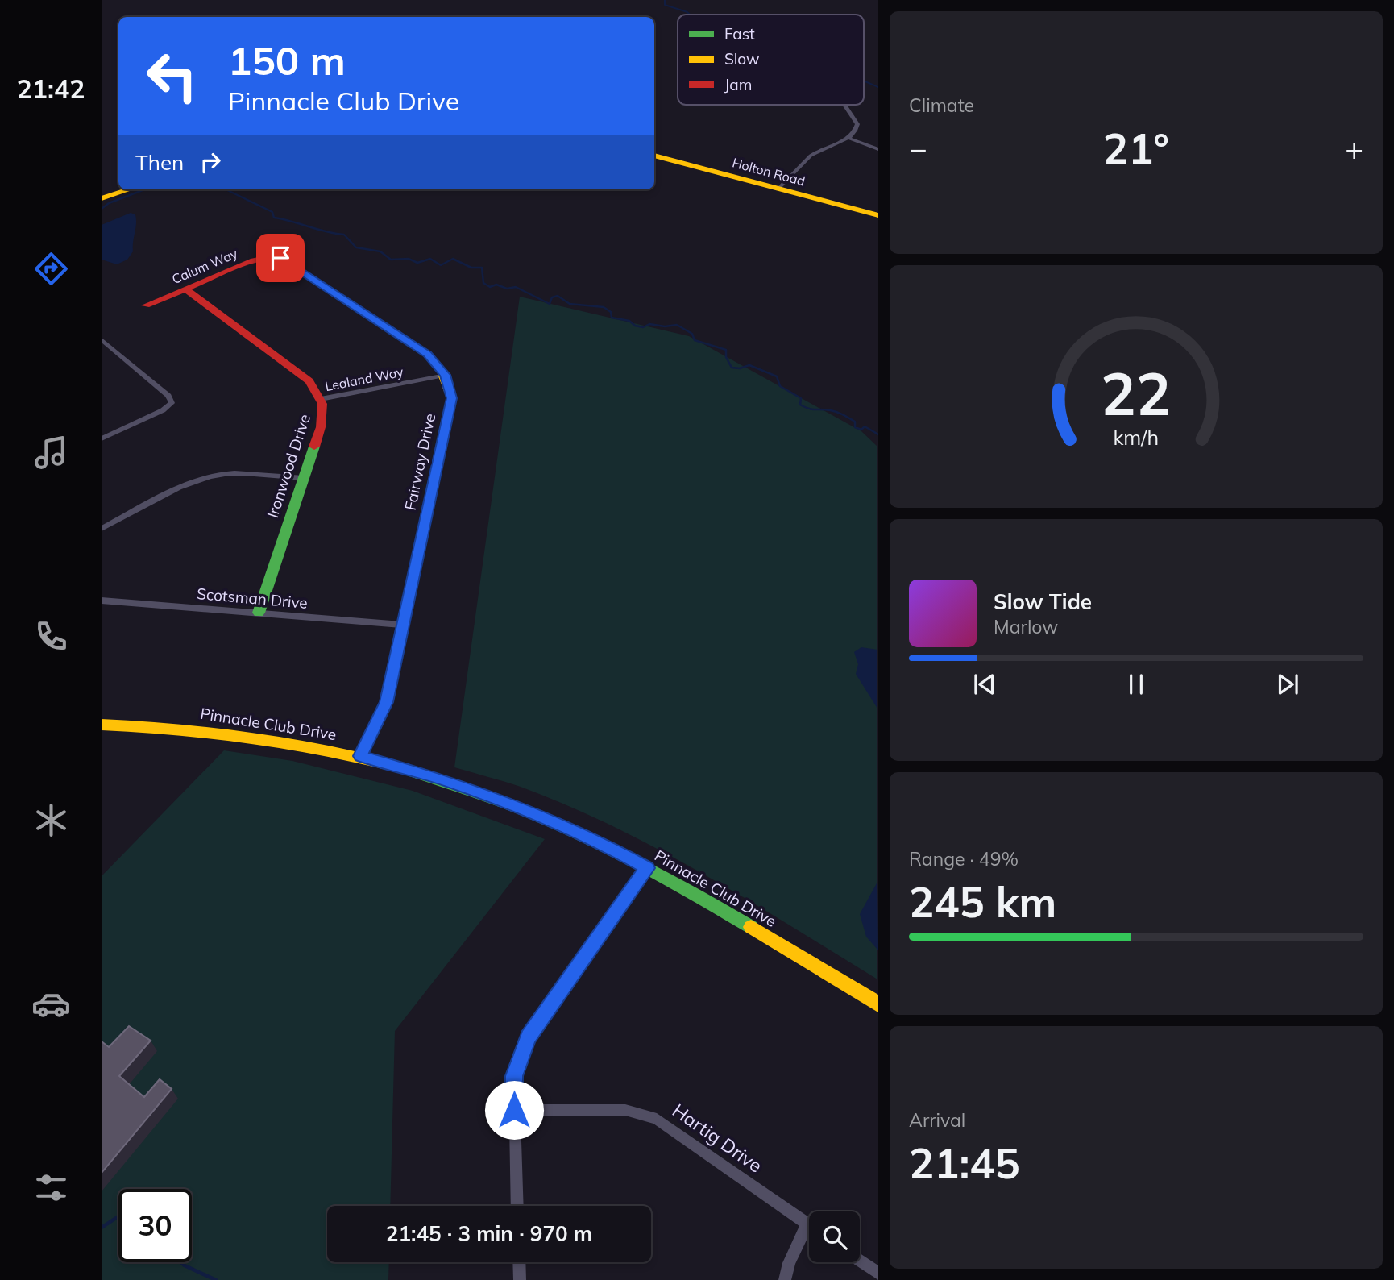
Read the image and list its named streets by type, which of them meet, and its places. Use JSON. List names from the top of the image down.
{
  "streets": {
    "street": [
      "Holton Road",
      "Calum Way",
      "Lealand Way",
      "Fairway Drive",
      "Ironwood Drive",
      "Scotsman Drive",
      "Pinnacle Club Drive",
      "Hartig Drive"
    ]
  },
  "crossings": [
    ["Calum Way", "Fairway Drive"],
    ["Calum Way", "Ironwood Drive"],
    ["Lealand Way", "Fairway Drive"],
    ["Lealand Way", "Ironwood Drive"],
    ["Fairway Drive", "Scotsman Drive"],
    ["Fairway Drive", "Pinnacle Club Drive"],
    ["Ironwood Drive", "Scotsman Drive"]
  ],
  "legend": ["Fast", "Slow", "Jam"],
  "page": {
    "tabs": "21:42",
    "tile": [
      "Climate",
      ["Range · 49%", "245 km"],
      ["Arrival", "21:45"]
    ],
    "turn": ["150 m", "Pinnacle Club Drive"],
    "heat": ["−", "21°", "+"],
    "then": "Then",
    "song": ["Slow Tide", "Marlow"],
    "limit": "30",
    "trip": "21:45 · 3 min · 970 m",
    "gauge": ["22", "km/h"]
  }
}
